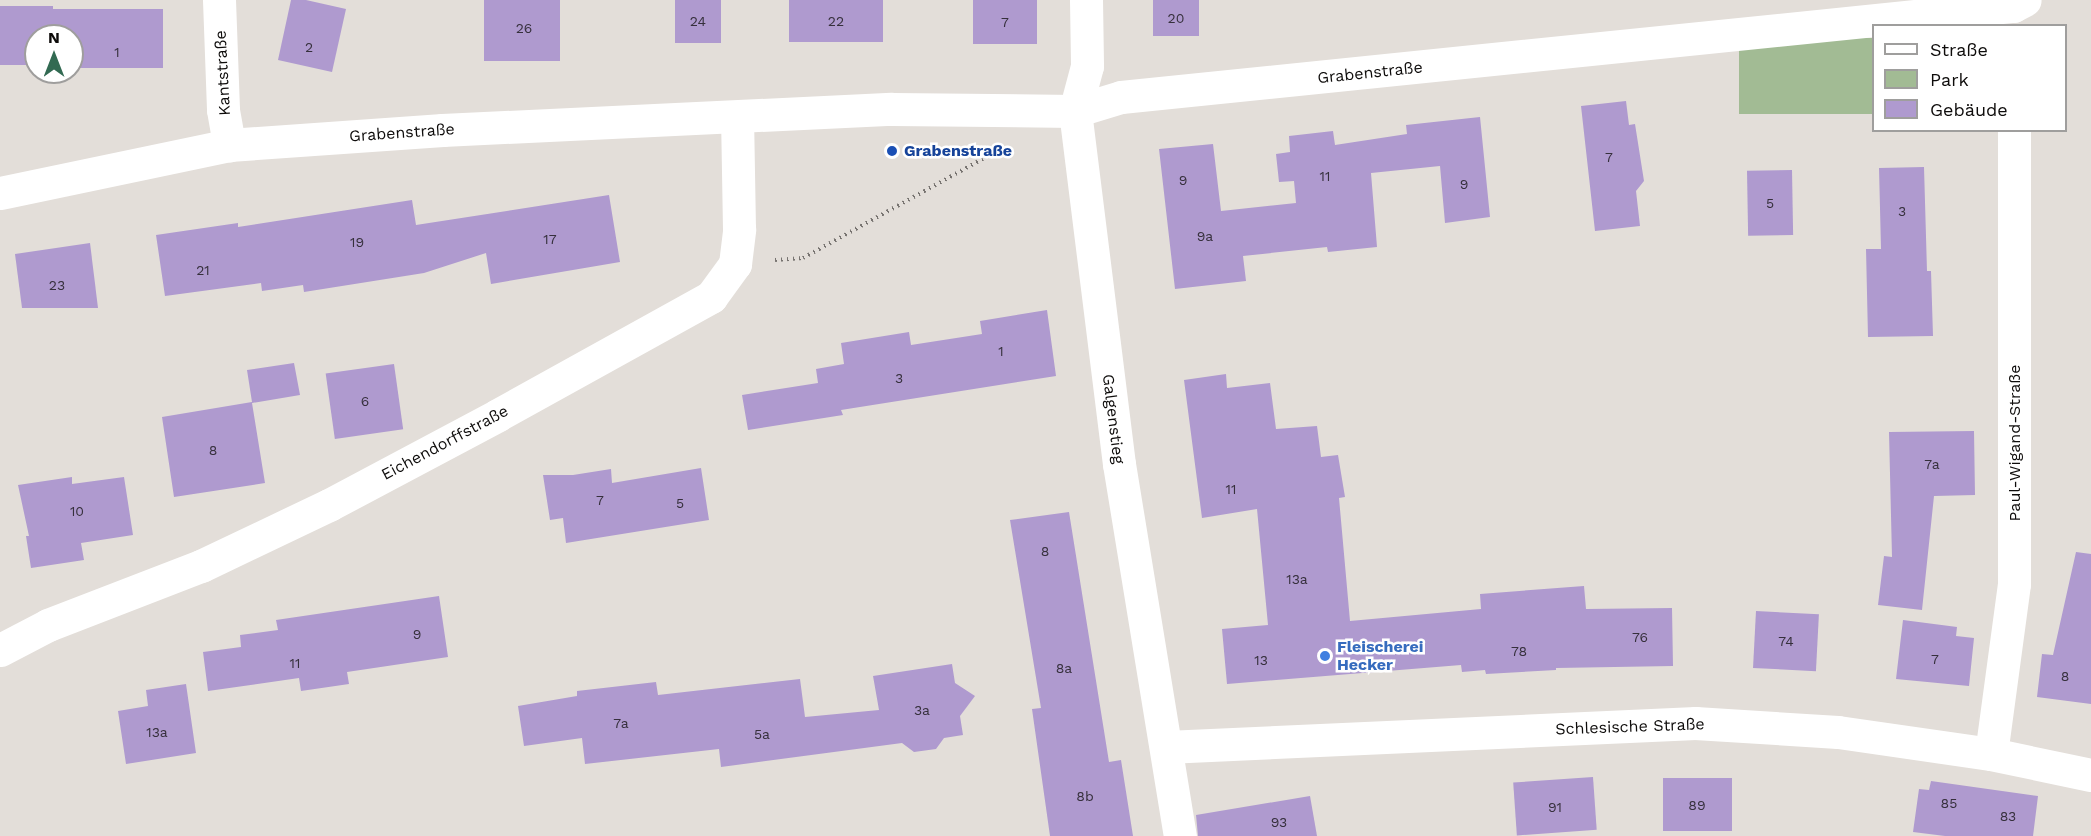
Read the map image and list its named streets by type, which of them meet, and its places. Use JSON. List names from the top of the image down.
{
  "streets": {
    "street": [
      "Kantstraße",
      "Grabenstraße",
      "Galgenstieg",
      "Eichendorffstraße",
      "Paul-Wigand-Straße",
      "Schlesische Straße"
    ]
  },
  "crossings": [
    ["Kantstraße", "Grabenstraße"],
    ["Grabenstraße", "Galgenstieg"],
    ["Grabenstraße", "Eichendorffstraße"],
    ["Galgenstieg", "Schlesische Straße"],
    ["Paul-Wigand-Straße", "Schlesische Straße"]
  ],
  "places": ["Grabenstraße", "Fleischerei Hecker"],
  "house_numbers": [
    "20",
    "24",
    "22",
    "7",
    "26",
    "2",
    "1",
    "7",
    "11",
    "9",
    "9",
    "5",
    "3",
    "9a",
    "17",
    "19",
    "21",
    "23",
    "1",
    "3",
    "6",
    "8",
    "7a",
    "11",
    "7",
    "5",
    "10",
    "8",
    "13a",
    "9",
    "76",
    "74",
    "78",
    "7",
    "13",
    "11",
    "8a",
    "8",
    "3a",
    "7a",
    "13a",
    "5a",
    "8b",
    "85",
    "89",
    "91",
    "83",
    "93"
  ],
  "legend": ["Straße", "Park", "Gebäude"],
  "north": "top"
}
